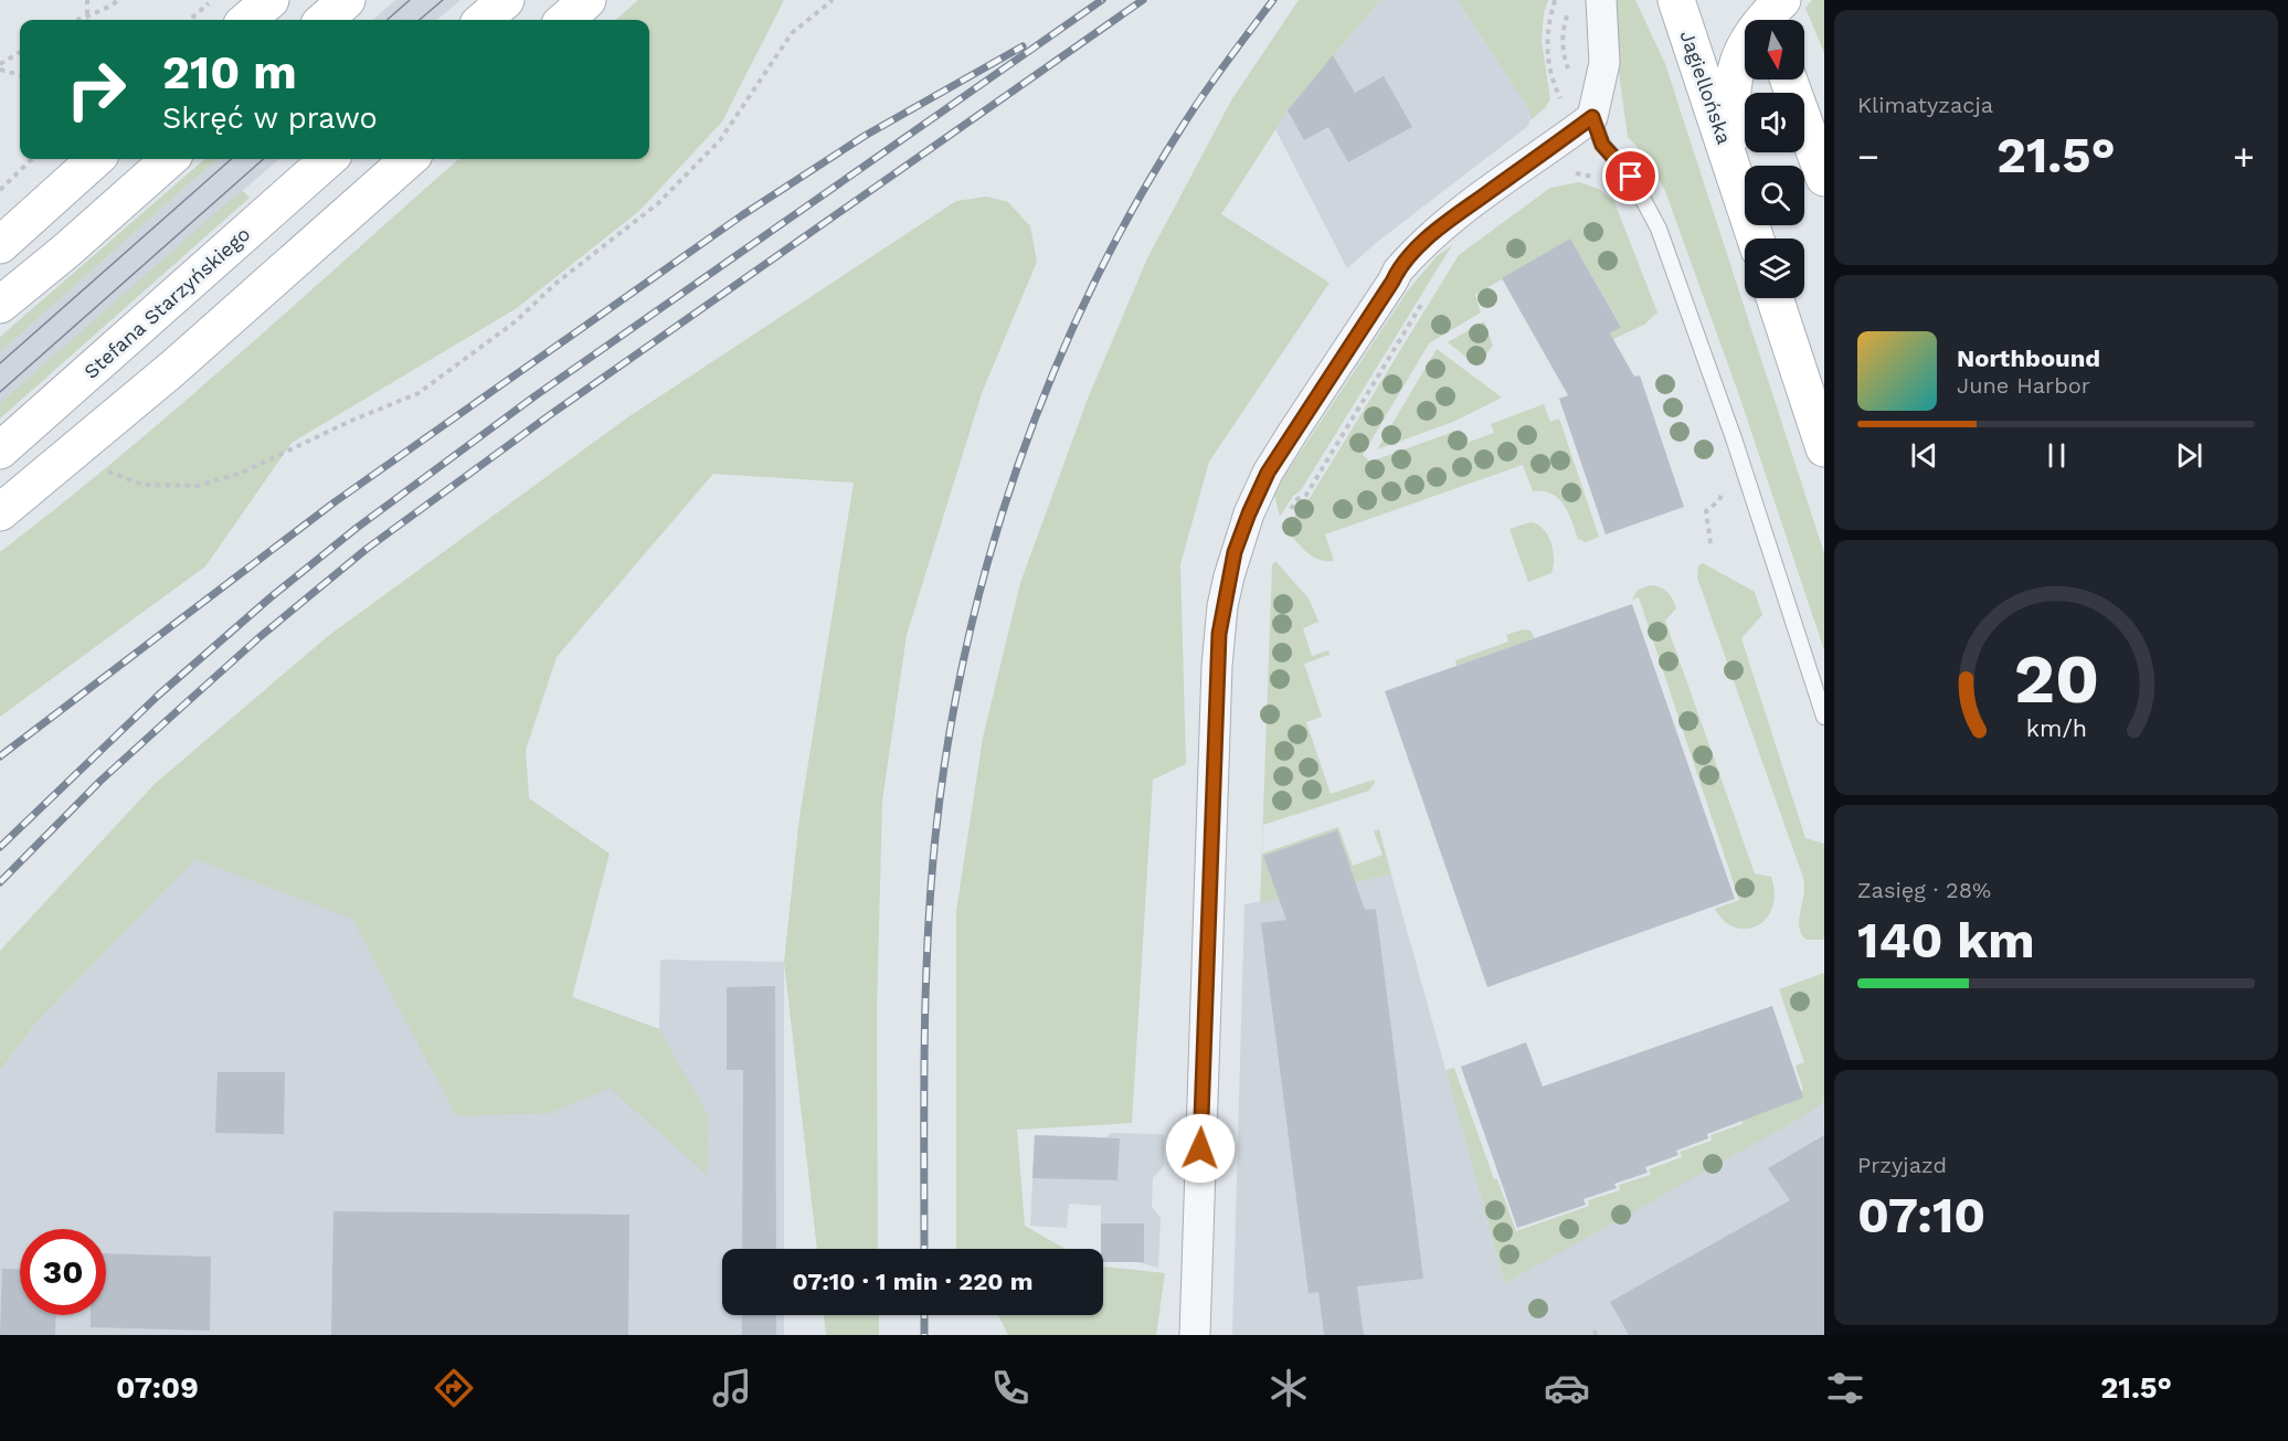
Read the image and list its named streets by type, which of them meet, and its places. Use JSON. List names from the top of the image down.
{
  "streets": {
    "main road": ["Jagiellońska", "Stefana Starzyńskiego"]
  },
  "north": "bottom",
  "page": {
    "tile": [
      "Klimatyzacja",
      ["Zasięg · 28%", "140 km"],
      ["Przyjazd", "07:10"]
    ],
    "turn": ["210 m", "Skręć w prawo"],
    "heat": ["−", "21.5°", "+"],
    "song": ["Northbound", "June Harbor"],
    "limit": "30",
    "trip": "07:10 · 1 min · 220 m",
    "tabs": ["07:09", "21.5°"],
    "gauge": ["20", "km/h"]
  }
}
